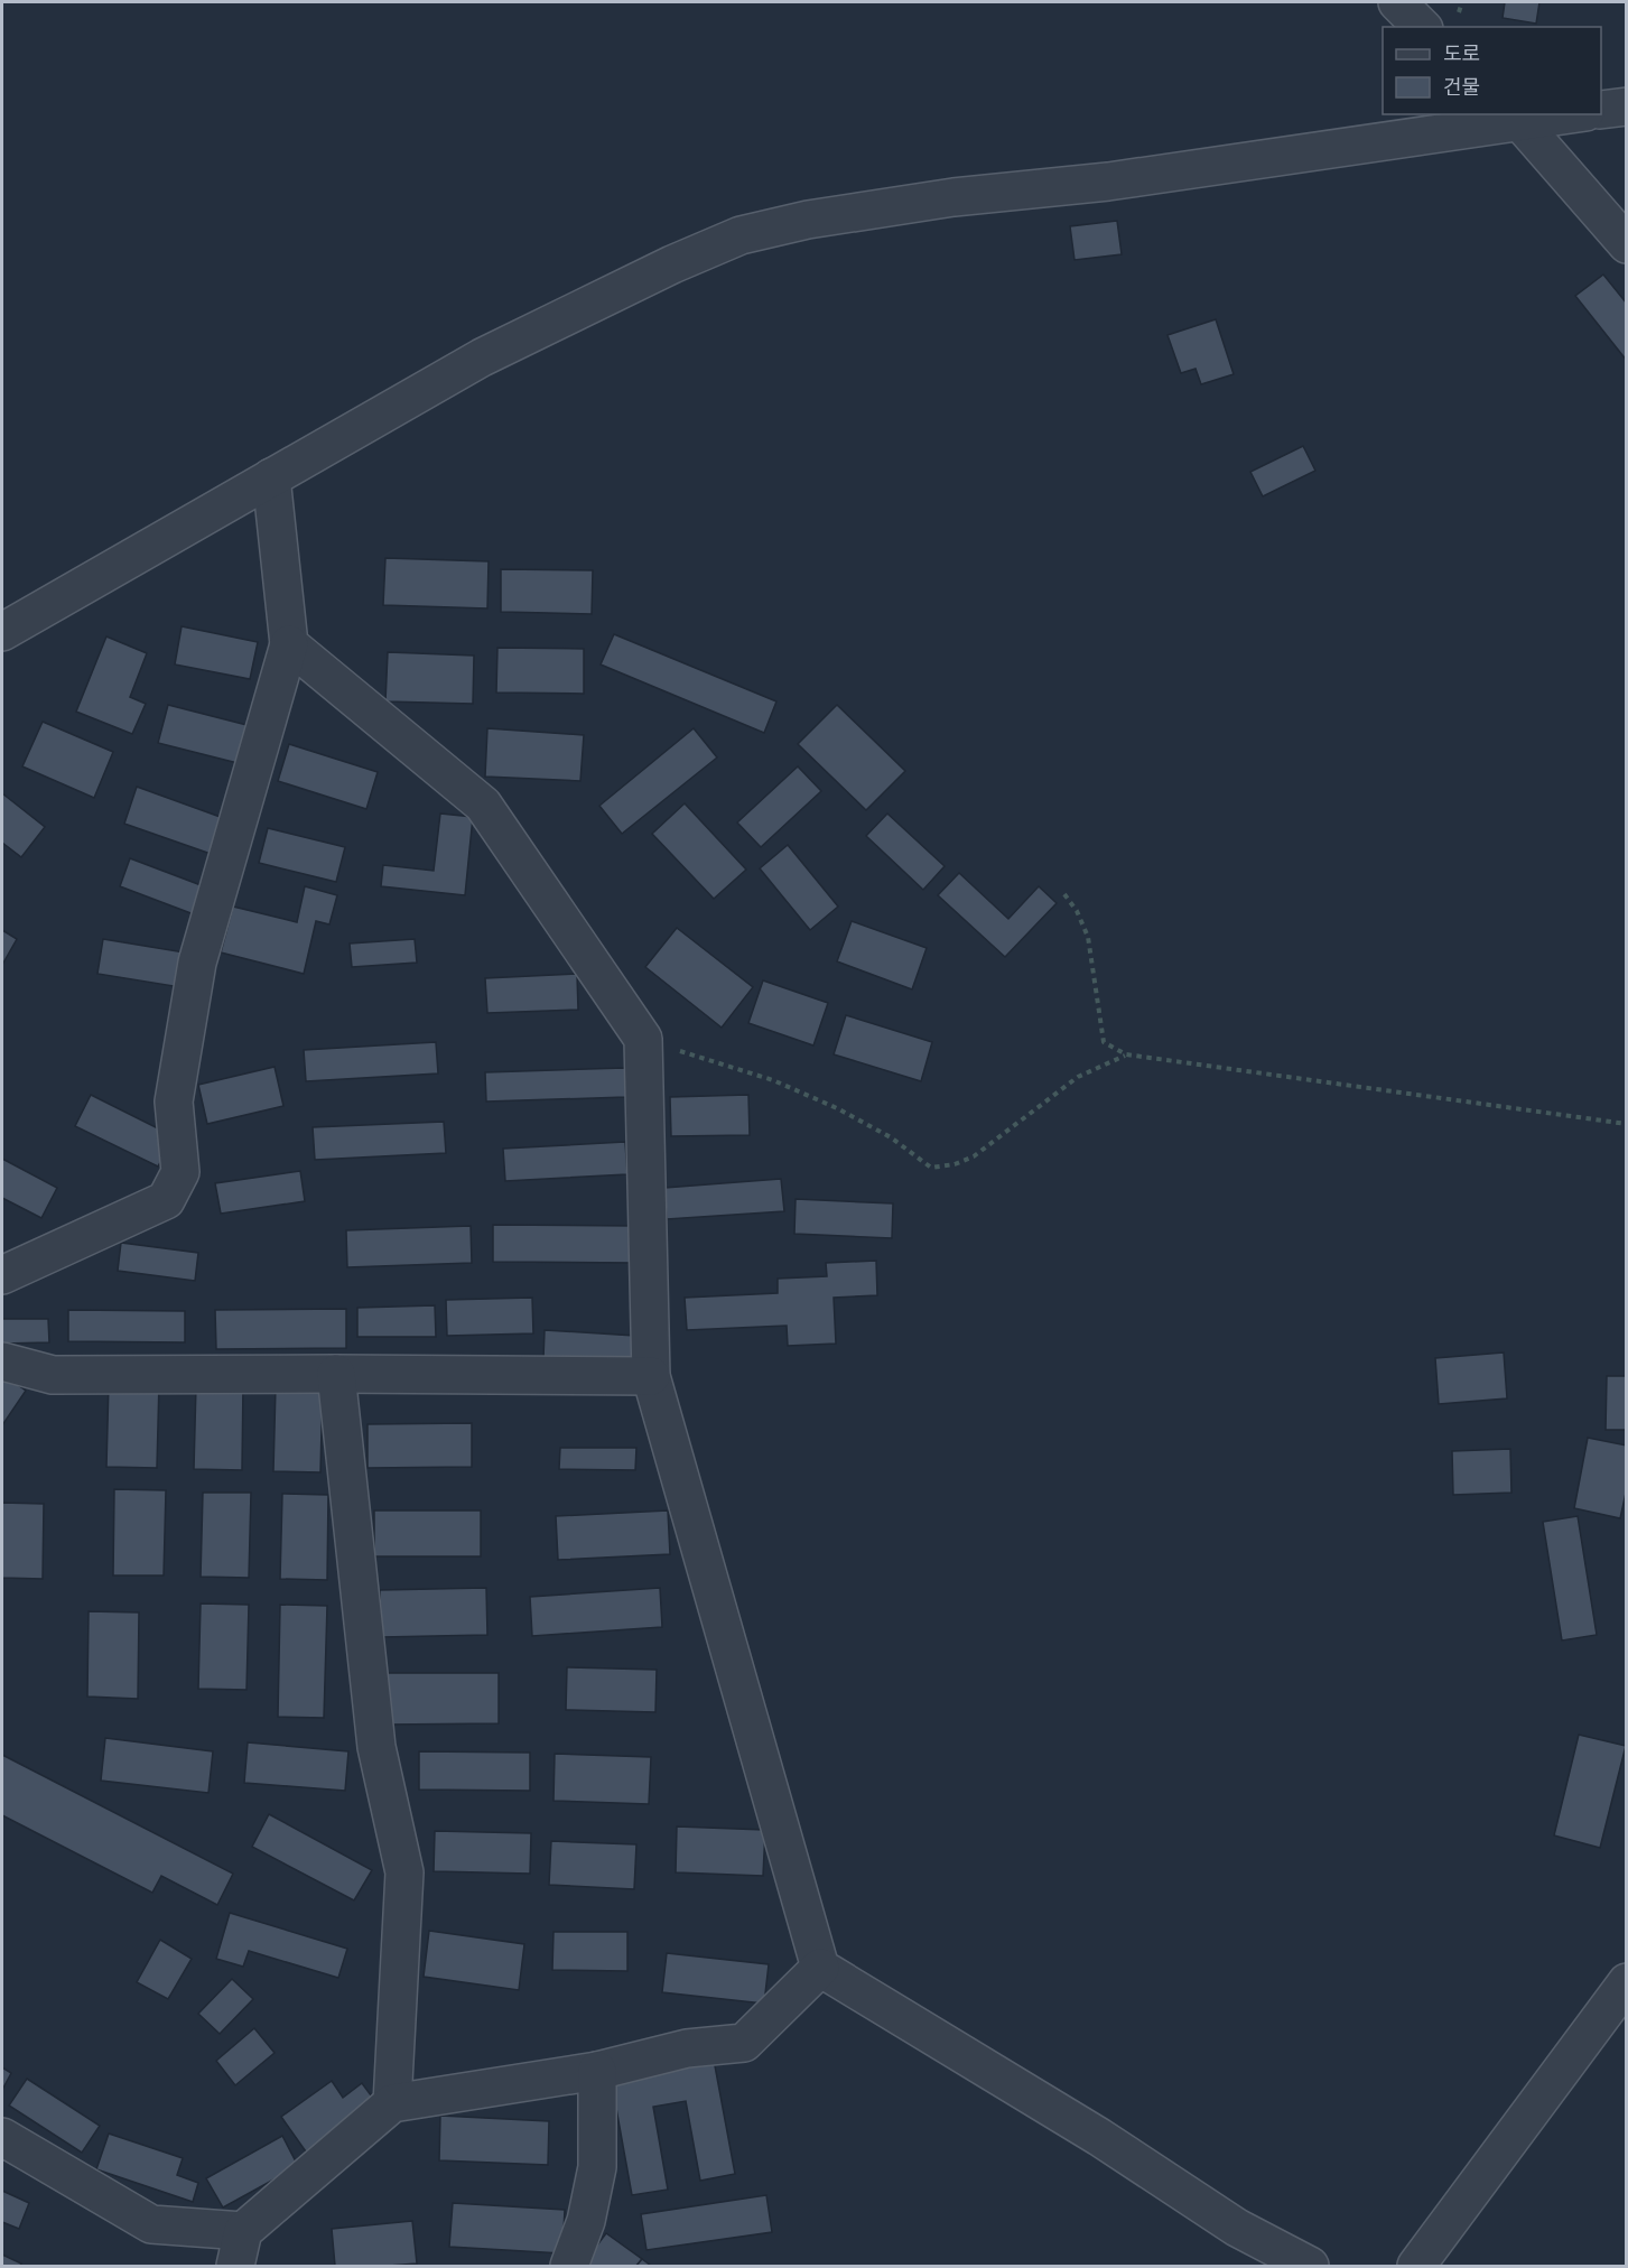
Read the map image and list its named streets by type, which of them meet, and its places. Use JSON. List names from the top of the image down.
{
  "legend": ["도로", "건물"]
}
